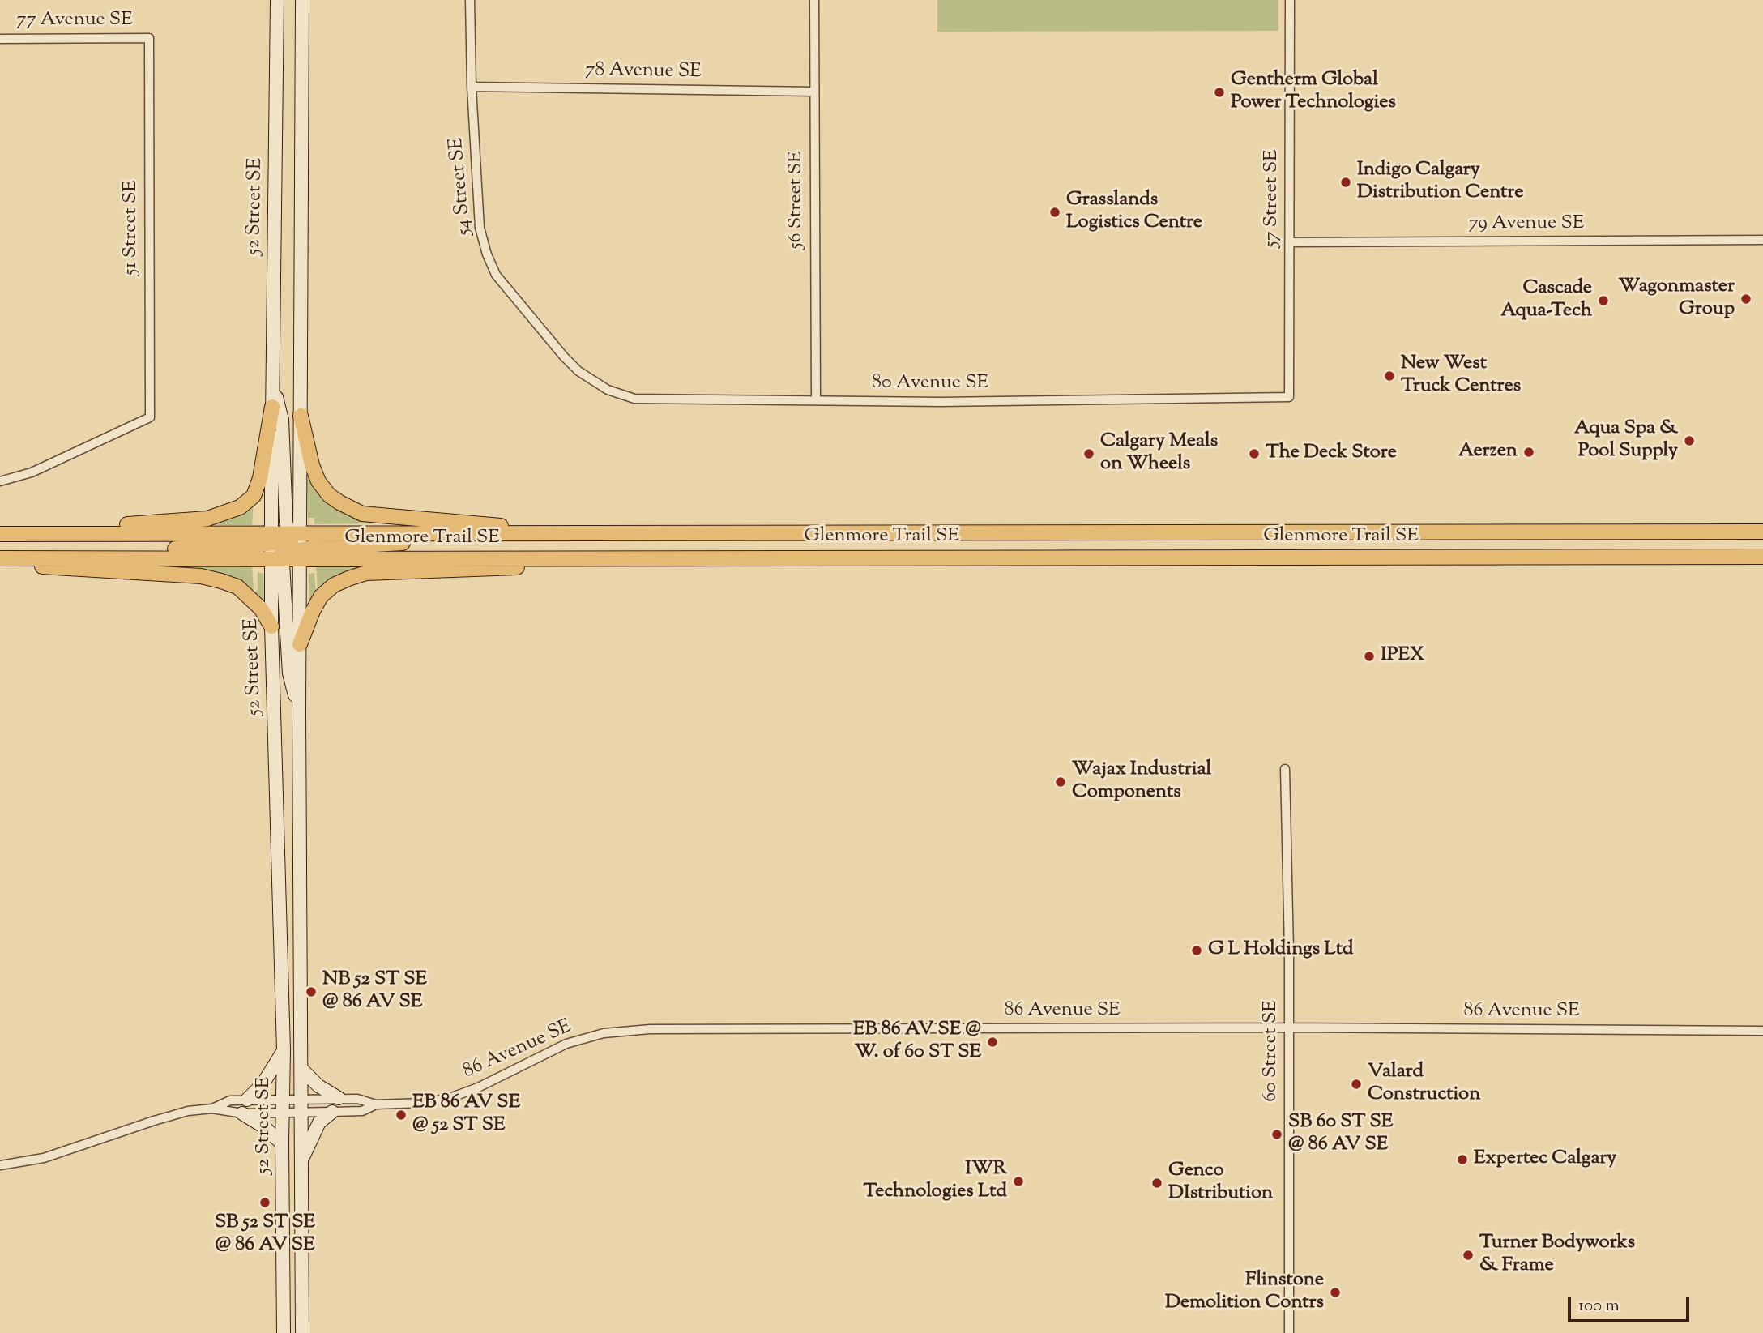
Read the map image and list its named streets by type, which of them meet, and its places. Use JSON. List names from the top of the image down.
{
  "streets": {
    "main road": ["52 Street SE", "Glenmore Trail SE"],
    "street": [
      "77 Avenue SE",
      "78 Avenue SE",
      "54 Street SE",
      "57 Street SE",
      "56 Street SE",
      "79 Avenue SE",
      "51 Street SE",
      "80 Avenue SE",
      "86 Avenue SE",
      "60 Street SE"
    ]
  },
  "crossings": [
    ["77 Avenue SE", "51 Street SE"],
    ["78 Avenue SE", "54 Street SE"],
    ["78 Avenue SE", "56 Street SE"],
    ["54 Street SE", "80 Avenue SE"],
    ["57 Street SE", "79 Avenue SE"],
    ["57 Street SE", "80 Avenue SE"],
    ["56 Street SE", "80 Avenue SE"],
    ["52 Street SE", "Glenmore Trail SE"],
    ["52 Street SE", "86 Avenue SE"],
    ["86 Avenue SE", "60 Street SE"]
  ],
  "places": [
    "Gentherm Global Power Technologies",
    "Indigo Calgary Distribution Centre",
    "Grasslands Logistics Centre",
    "Wagonmaster Group",
    "Cascade Aqua-Tech",
    "New West Truck Centres",
    "Aqua Spa & Pool Supply",
    "Aerzen",
    "Calgary Meals on Wheels",
    "The Deck Store",
    "IPEX",
    "Wajax Industrial Components",
    "G L Holdings Ltd",
    "NB 52 ST SE @ 86 AV SE",
    "EB 86 AV SE @ W. of 60 ST SE",
    "Valard Construction",
    "EB 86 AV SE @ 52 ST SE",
    "SB 60 ST SE @ 86 AV SE",
    "Expertec Calgary",
    "IWR Technologies Ltd",
    "Genco DIstribution",
    "SB 52 ST SE @ 86 AV SE",
    "Turner Bodyworks & Frame",
    "Flinstone Demolition Contrs"
  ],
  "scale_bar": "100 m"
}
